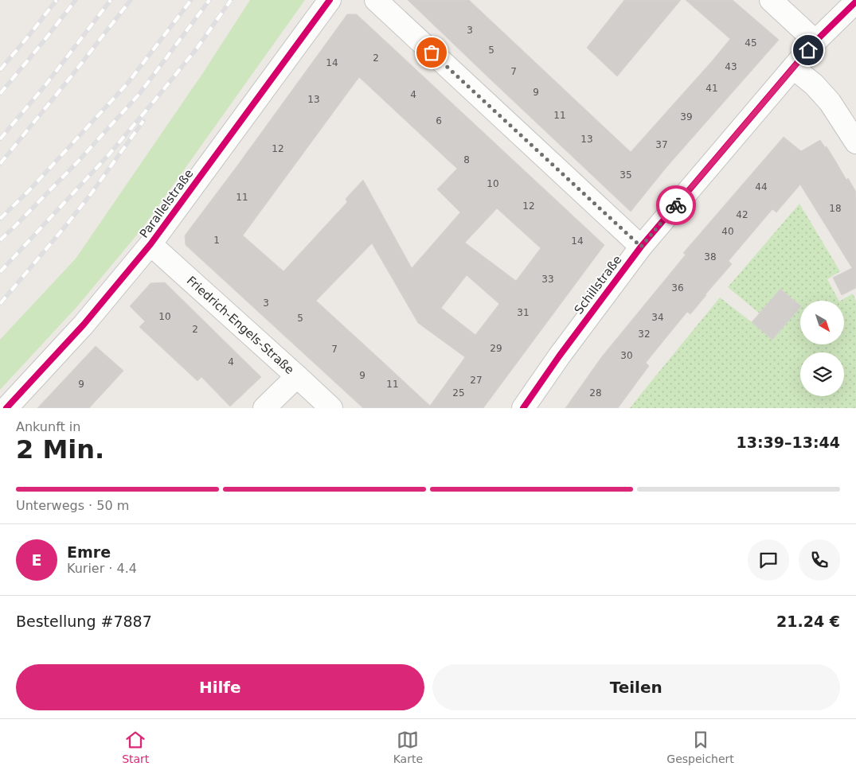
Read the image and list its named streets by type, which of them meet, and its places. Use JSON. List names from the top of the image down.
{
  "streets": {
    "street": ["Parallelstraße", "Schillstraße", "Friedrich-Engels-Straße"]
  },
  "crossings": [
    ["Parallelstraße", "Friedrich-Engels-Straße"]
  ],
  "house_numbers": [
    "3",
    "45",
    "5",
    "2",
    "14",
    "43",
    "7",
    "41",
    "9",
    "4",
    "13",
    "11",
    "39",
    "6",
    "13",
    "37",
    "12",
    "8",
    "35",
    "10",
    "44",
    "11",
    "12",
    "18",
    "42",
    "40",
    "1",
    "14",
    "38",
    "33",
    "36",
    "3",
    "31",
    "10",
    "34",
    "5",
    "2",
    "32",
    "29",
    "7",
    "30",
    "4",
    "9",
    "27",
    "9",
    "11",
    "25",
    "28"
  ],
  "north": "bottom right",
  "page": {
    "heading": ["2 Min.", "Ankunft in", "13:39–13:44"],
    "panel": [
      "Emre",
      "Kurier · 4.4",
      "Bestellung #7887",
      "21.24 €"
    ],
    "bar": "Unterwegs · 50 m",
    "round": "E",
    "buttons": ["Hilfe", "Teilen"],
    "tabs": ["Start", "Karte", "Gespeichert"]
  }
}
